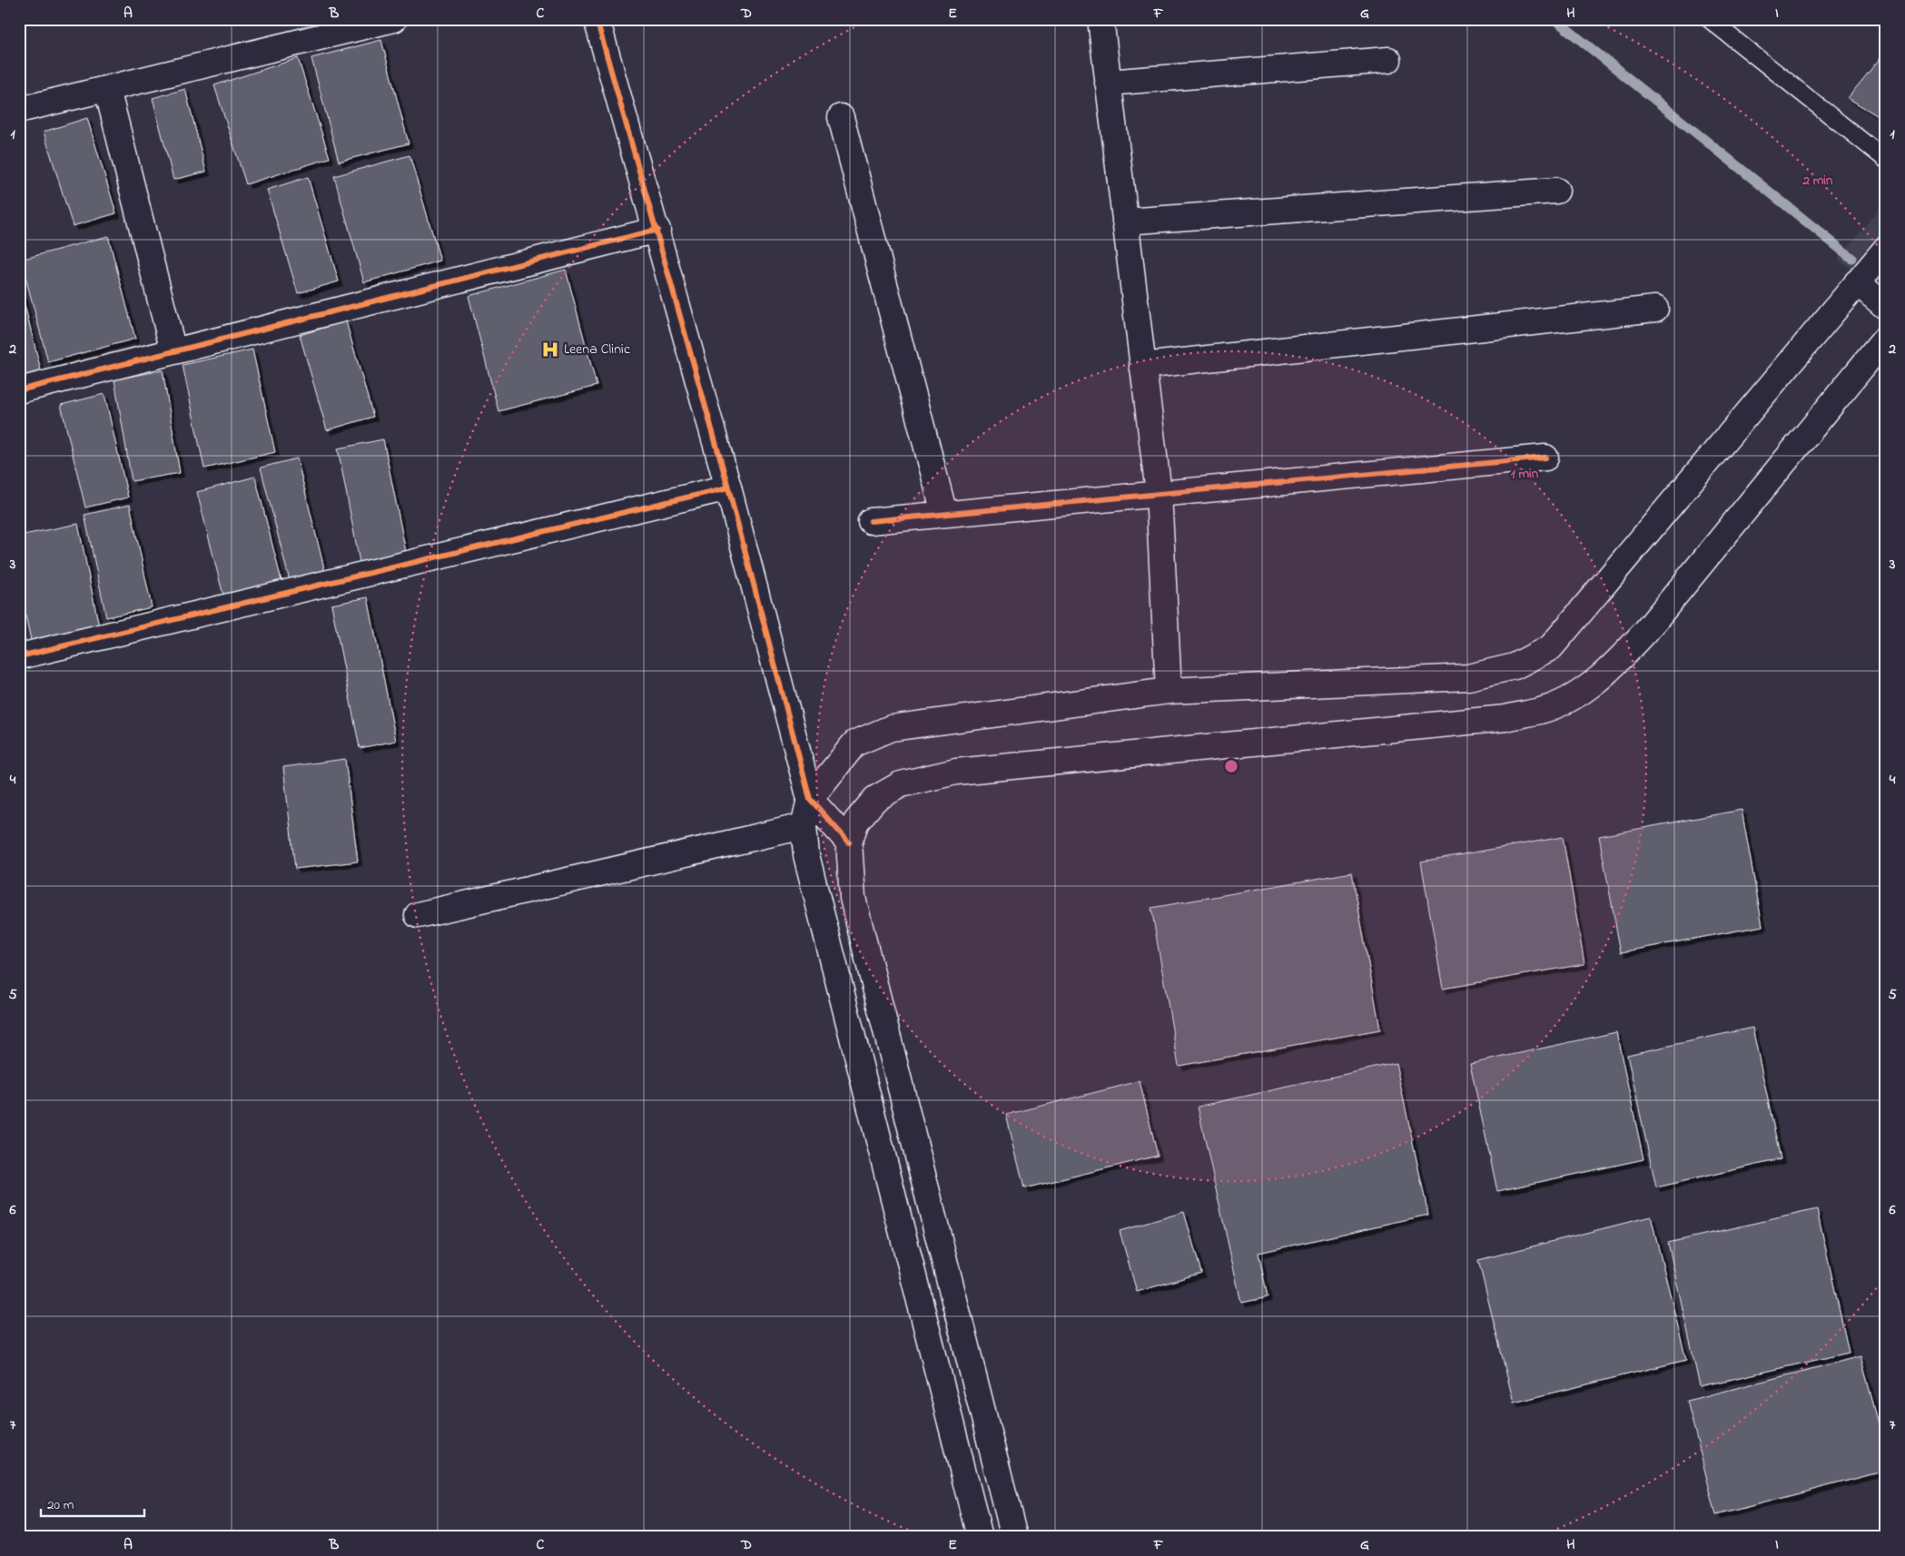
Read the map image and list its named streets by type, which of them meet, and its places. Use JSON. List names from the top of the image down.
{
  "places": {
    "hospital": ["Leena Clinic"]
  },
  "scale_bar": "20 m",
  "grid": {
    "columns": [
      "A",
      "B",
      "C",
      "D",
      "E",
      "F",
      "G",
      "H",
      "I"
    ],
    "rows": [
      "1",
      "2",
      "3",
      "4",
      "5",
      "6",
      "7"
    ]
  },
  "rings": ["2 min", "1 min"]
}
